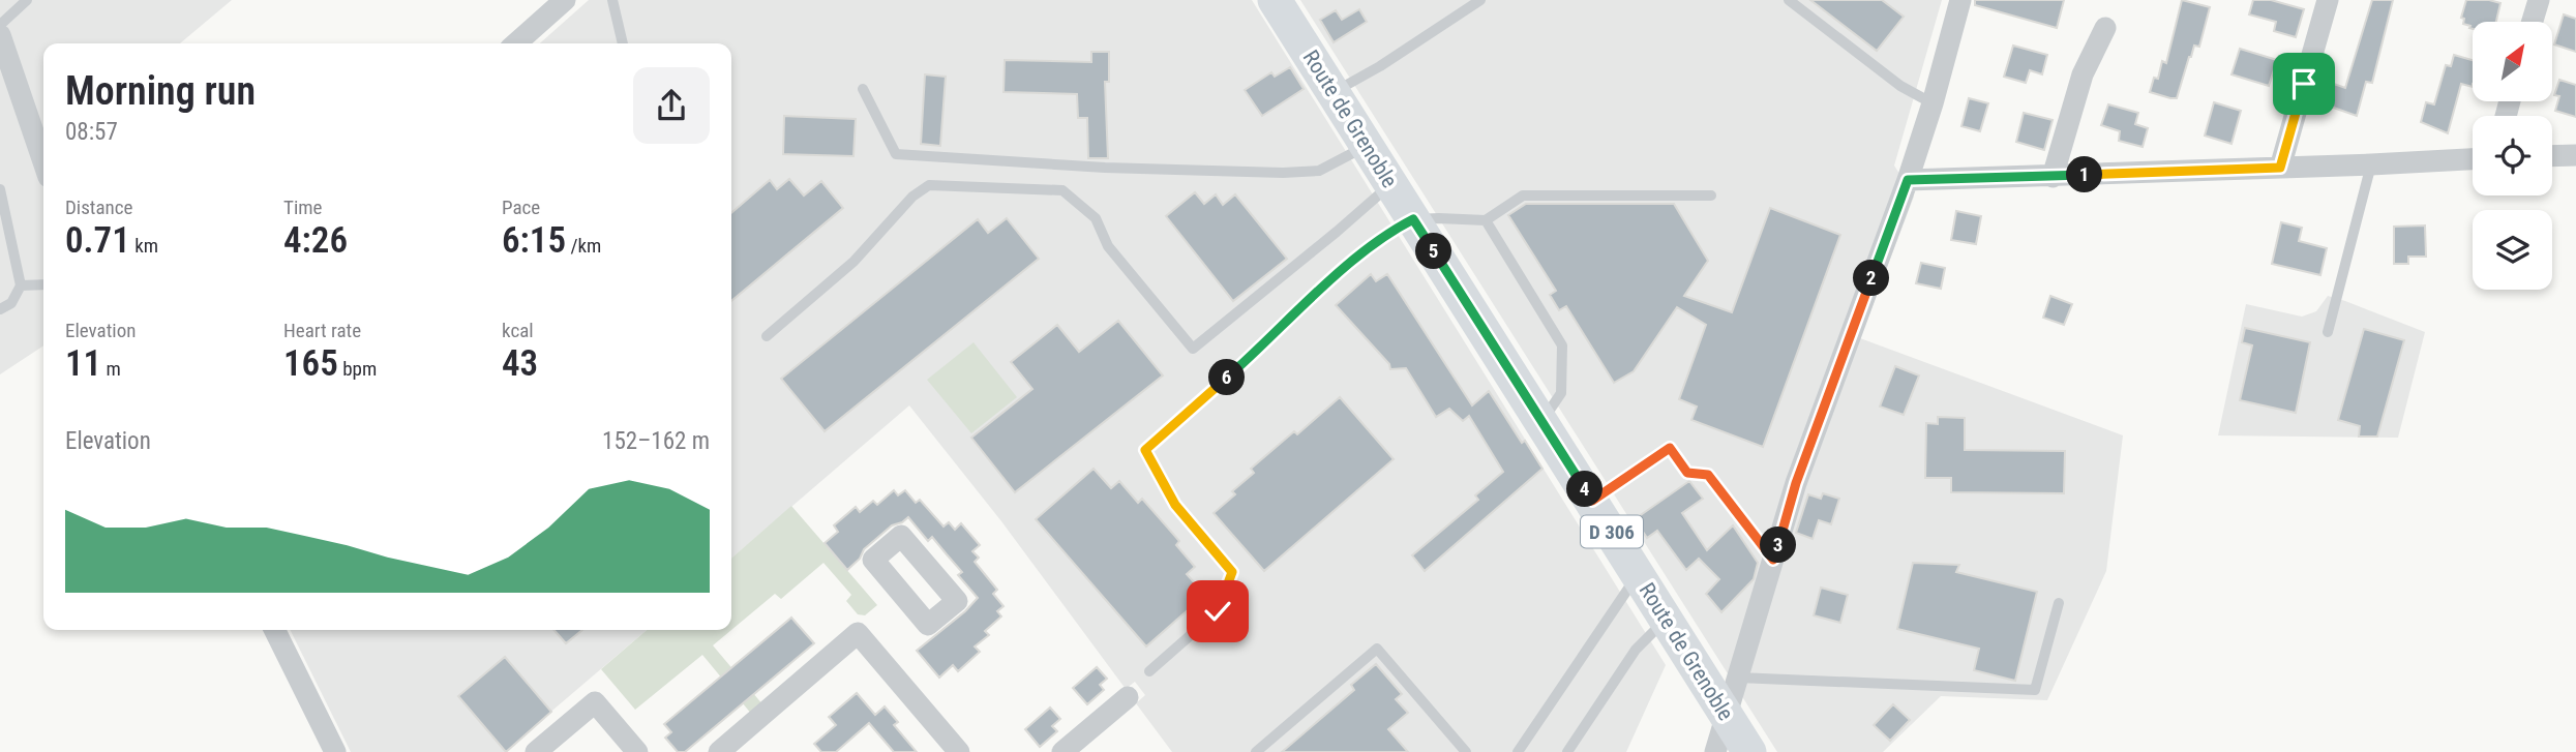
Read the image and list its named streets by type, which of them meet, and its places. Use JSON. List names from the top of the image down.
{
  "streets": {
    "main road": ["Route de Grenoble", "D 306"]
  },
  "north": "top right",
  "page": {
    "heading": ["Morning run", "08:57"],
    "pins": [
      "1",
      "5",
      "2",
      "6",
      "4",
      "3"
    ],
    "stats": [
      ["Distance", "0.71 km"],
      ["Time", "4:26"],
      ["Pace", "6:15 /km"],
      ["Elevation", "11 m"],
      ["Heart rate", "165 bpm"],
      ["kcal", "43"]
    ],
    "chart": ["Elevation", "152–162 m"]
  }
}
